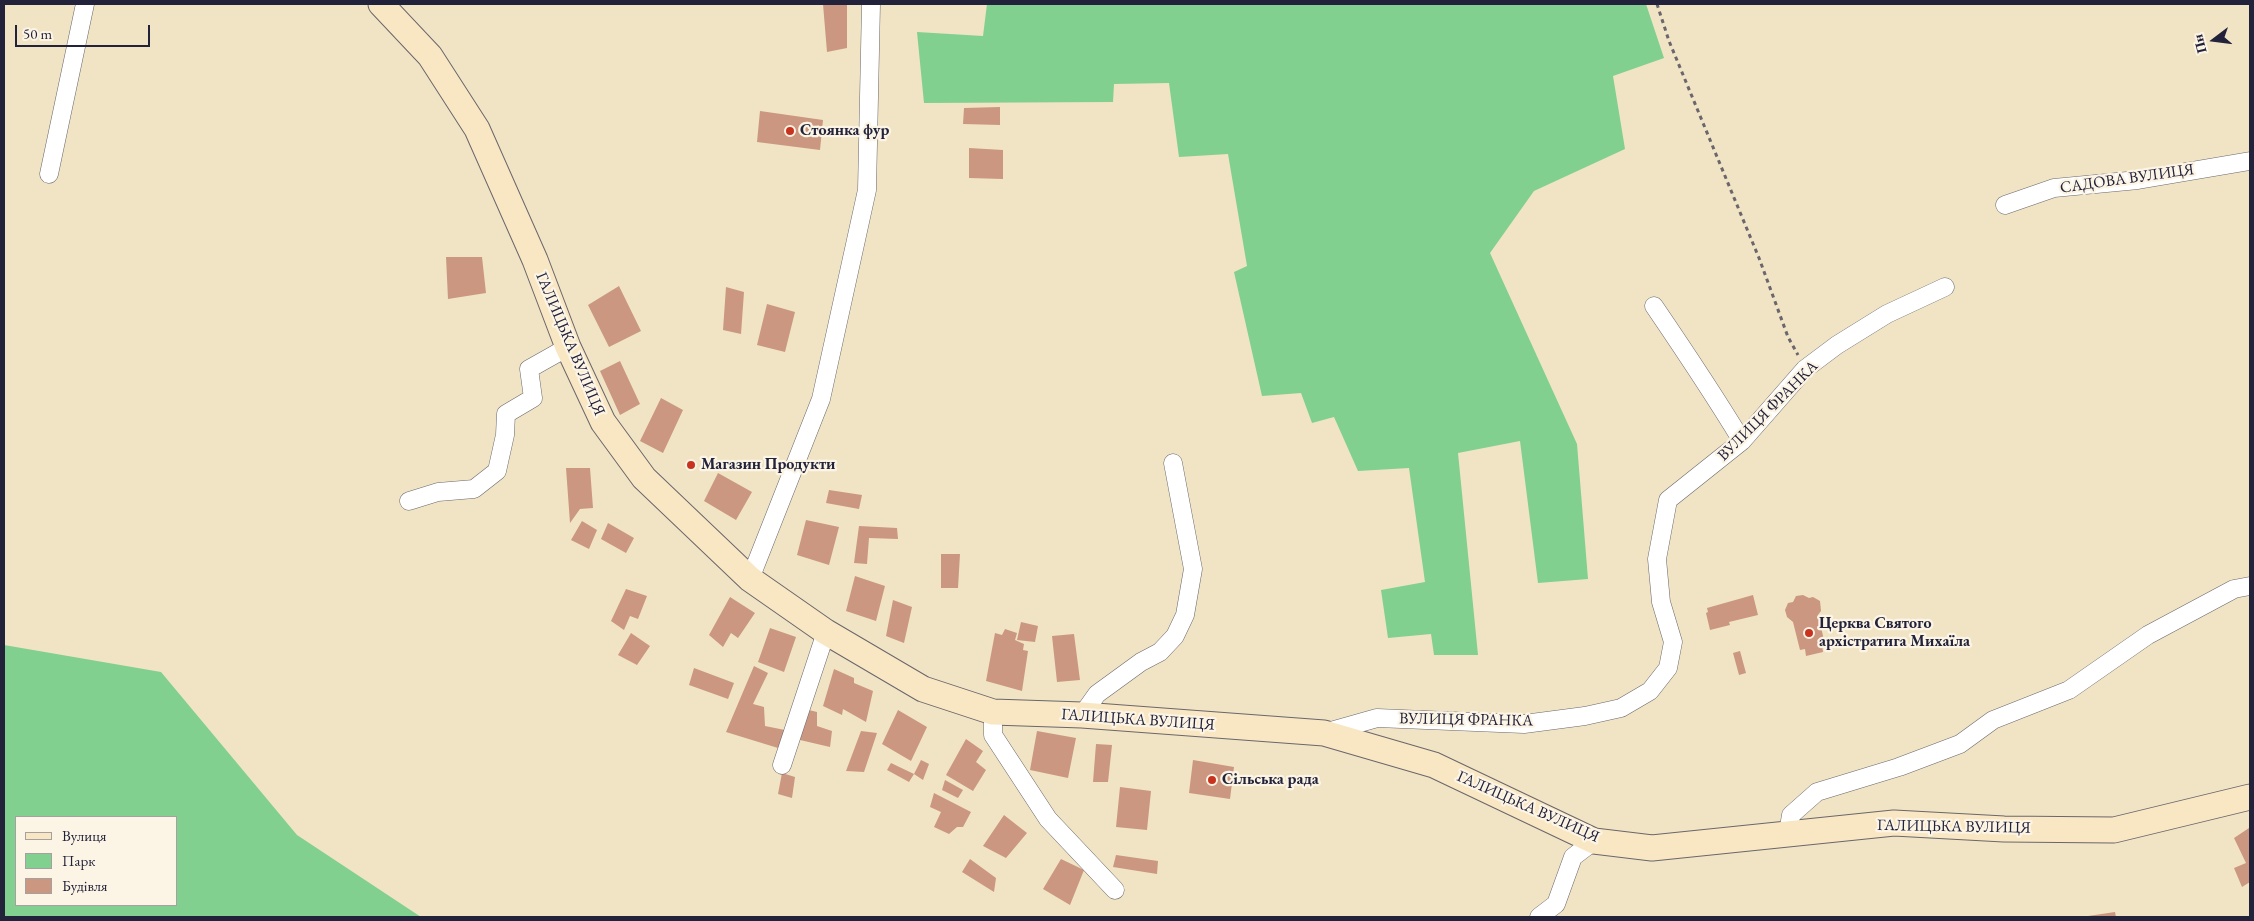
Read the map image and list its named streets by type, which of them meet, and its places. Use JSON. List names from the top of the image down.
{
  "streets": {
    "main road": ["ГАЛИЦЬКА ВУЛИЦЯ"],
    "street": ["САДОВА ВУЛИЦЯ", "ВУЛИЦЯ ФРАНКА"]
  },
  "crossings": [
    ["ГАЛИЦЬКА ВУЛИЦЯ", "ВУЛИЦЯ ФРАНКА"]
  ],
  "places": [
    "Стоянка фур",
    "Магазин Продукти",
    "Церква Святого архістратига Михаїла",
    "Сільська рада"
  ],
  "legend": ["Вулиця", "Парк", "Будівля"],
  "scale_bar": "50 m",
  "north": "left"
}
